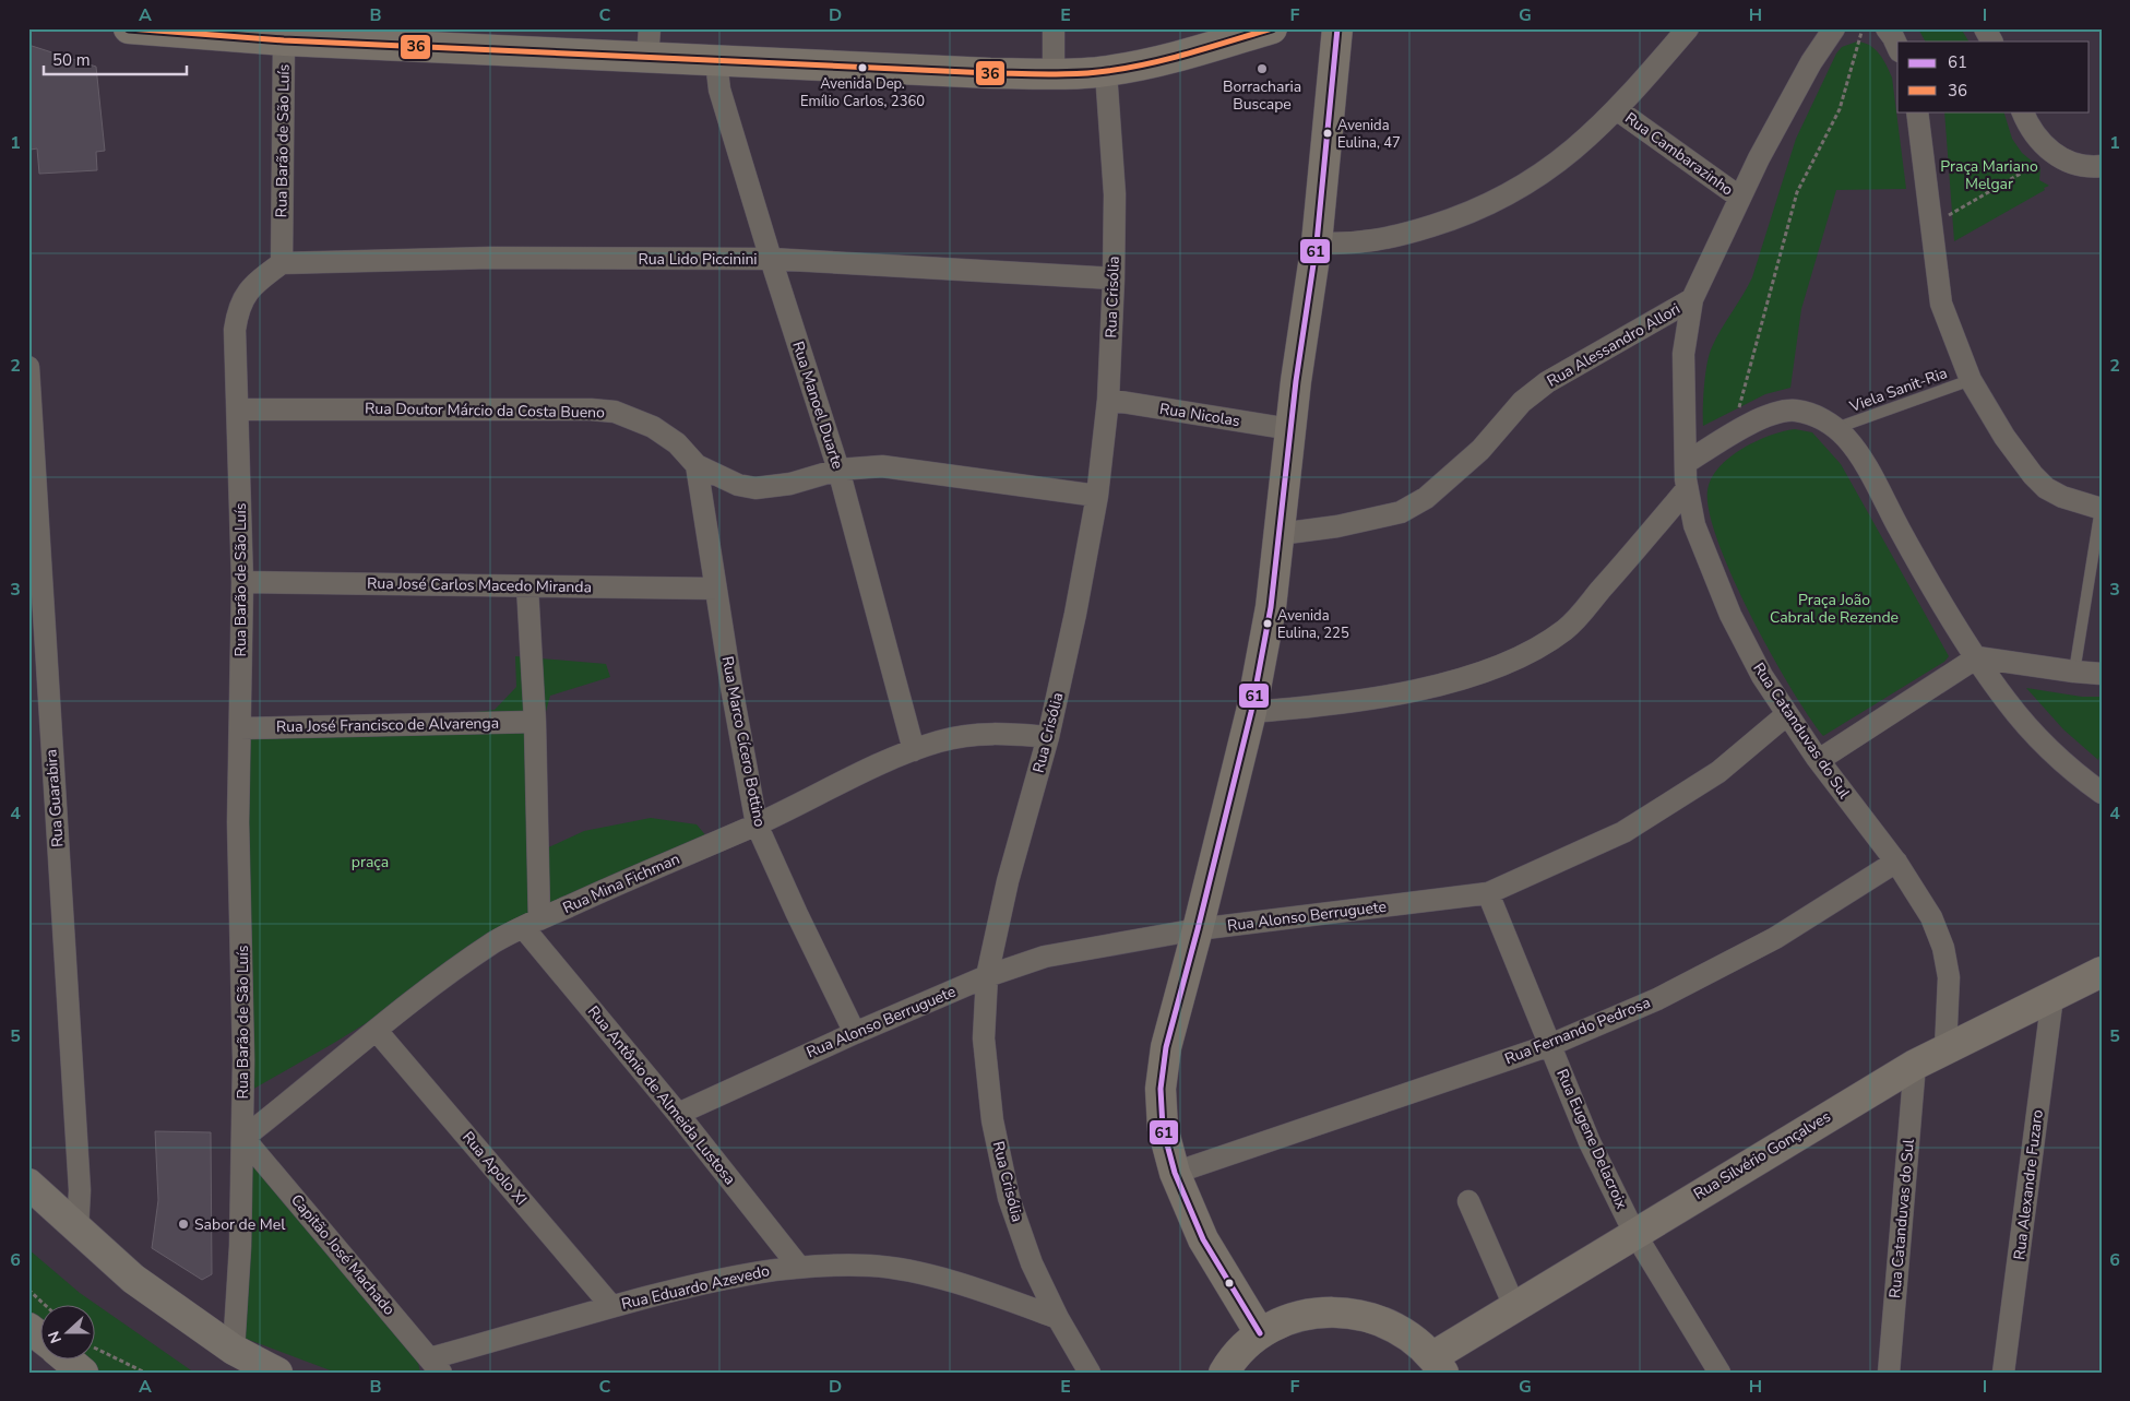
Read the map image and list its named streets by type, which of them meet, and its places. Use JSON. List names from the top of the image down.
{
  "streets": {
    "street": [
      "Rua Barão de São Luís",
      "Rua Cambarazinho",
      "Rua Lido Piccinini",
      "Rua Crisólia",
      "Rua Alessandro Allori",
      "Rua Manoel Duarte",
      "Rua Doutor Márcio da Costa Bueno",
      "Rua Nicolas",
      "Rua José Carlos Macedo Miranda",
      "Rua José Francisco de Alvarenga",
      "Rua Catanduvas do Sul",
      "Rua Marco Cícero Bottino",
      "Rua Guarabira",
      "Rua Mina Fichman",
      "Rua Alonso Berruguete",
      "Rua Fernando Pedrosa",
      "Rua Antônio de Almeida Lustosa",
      "Rua Eugene Delacroix",
      "Rua Silvério Gonçalves",
      "Rua Apolo XI",
      "Rua Alexandre Fuzaro",
      "Capitão José Machado",
      "Rua Eduardo Azevedo"
    ],
    "lane": ["Viela Sanit-Ria"]
  },
  "crossings": [
    ["Rua Barão de São Luís", "Rua Lido Piccinini"],
    ["Rua Barão de São Luís", "Rua Doutor Márcio da Costa Bueno"],
    ["Rua Barão de São Luís", "Rua José Carlos Macedo Miranda"],
    ["Rua Barão de São Luís", "Rua José Francisco de Alvarenga"],
    ["Rua Barão de São Luís", "Rua Mina Fichman"],
    ["Rua Barão de São Luís", "Capitão José Machado"],
    ["Rua Cambarazinho", "Rua Alessandro Allori"],
    ["Rua Lido Piccinini", "Rua Crisólia"],
    ["Rua Lido Piccinini", "Rua Manoel Duarte"],
    ["Rua Crisólia", "Rua Doutor Márcio da Costa Bueno"],
    ["Rua Crisólia", "Rua Nicolas"],
    ["Rua Crisólia", "Rua Mina Fichman"],
    ["Rua Crisólia", "Rua Alonso Berruguete"],
    ["Rua Crisólia", "Rua Eduardo Azevedo"],
    ["Rua Alessandro Allori", "Rua Catanduvas do Sul"],
    ["Rua Manoel Duarte", "Rua Doutor Márcio da Costa Bueno"],
    ["Rua Manoel Duarte", "Rua Mina Fichman"],
    ["Rua Doutor Márcio da Costa Bueno", "Rua Marco Cícero Bottino"],
    ["Rua José Carlos Macedo Miranda", "Rua Marco Cícero Bottino"],
    ["Rua Catanduvas do Sul", "Rua Alonso Berruguete"],
    ["Rua Catanduvas do Sul", "Rua Fernando Pedrosa"],
    ["Rua Catanduvas do Sul", "Rua Silvério Gonçalves"],
    ["Rua Marco Cícero Bottino", "Rua Mina Fichman"],
    ["Rua Marco Cícero Bottino", "Rua Alonso Berruguete"],
    ["Rua Mina Fichman", "Rua Antônio de Almeida Lustosa"],
    ["Rua Mina Fichman", "Rua Apolo XI"],
    ["Rua Mina Fichman", "Capitão José Machado"],
    ["Rua Alonso Berruguete", "Rua Antônio de Almeida Lustosa"],
    ["Rua Alonso Berruguete", "Rua Eugene Delacroix"],
    ["Rua Fernando Pedrosa", "Rua Eugene Delacroix"],
    ["Rua Antônio de Almeida Lustosa", "Rua Eduardo Azevedo"],
    ["Rua Eugene Delacroix", "Rua Silvério Gonçalves"],
    ["Rua Silvério Gonçalves", "Rua Alexandre Fuzaro"],
    ["Rua Apolo XI", "Rua Eduardo Azevedo"],
    ["Capitão José Machado", "Rua Eduardo Azevedo"]
  ],
  "parks": ["Praça Mariano Melgar", "Praça João Cabral de Rezende", "praça"],
  "places": [
    "Avenida Dep. Emílio Carlos, 2360",
    "Borracharia Buscape",
    "Avenida Eulina, 47",
    "Avenida Eulina, 225",
    "Sabor de Mel"
  ],
  "lines": ["transit line 61", "transit line 36"],
  "legend": ["61", "36"],
  "scale_bar": "50 m",
  "north": "left",
  "grid": {
    "columns": [
      "A",
      "B",
      "C",
      "D",
      "E",
      "F",
      "G",
      "H",
      "I"
    ],
    "rows": [
      "1",
      "2",
      "3",
      "4",
      "5",
      "6"
    ]
  }
}
